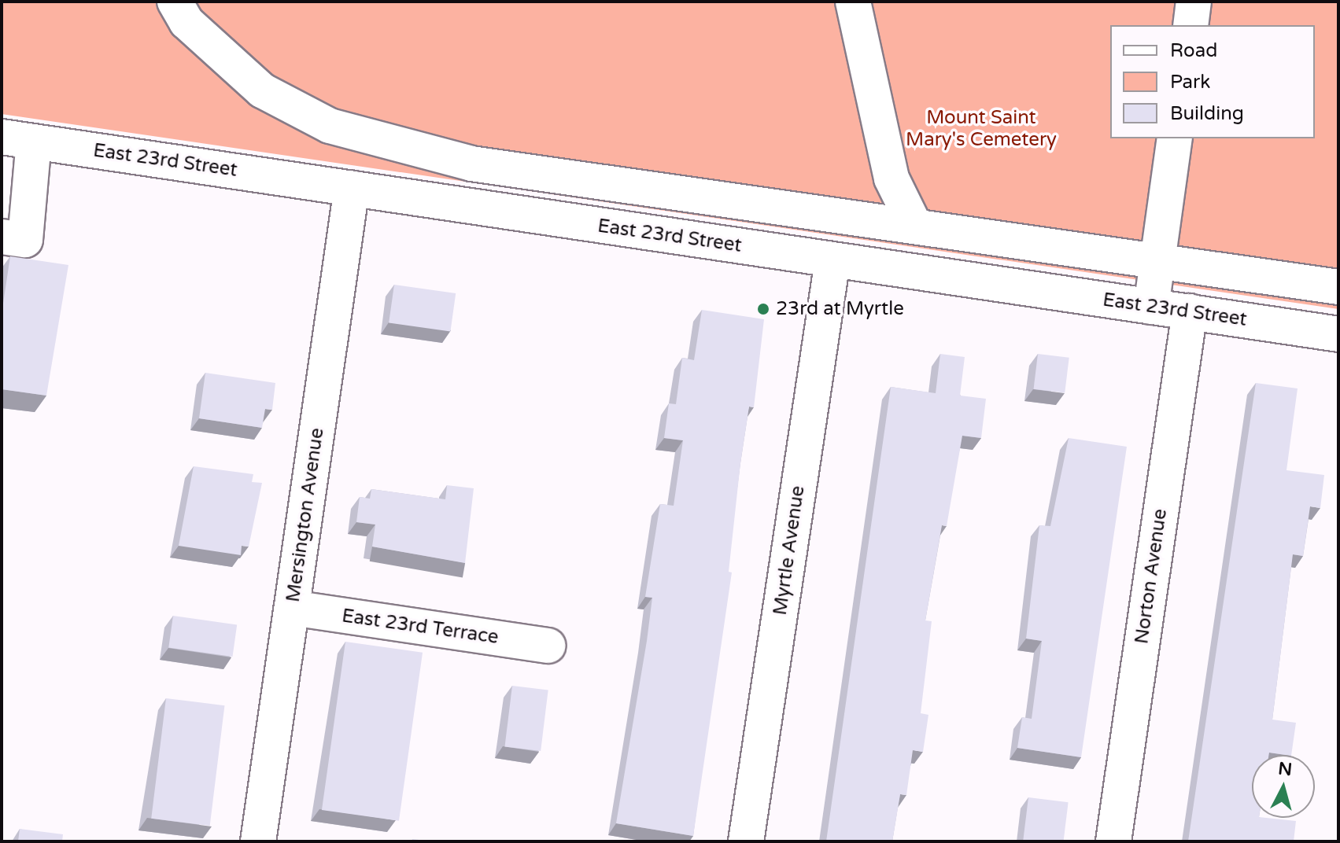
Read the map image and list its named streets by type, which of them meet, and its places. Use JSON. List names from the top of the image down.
{
  "streets": {
    "street": [
      "East 23rd Street",
      "Mersington Avenue",
      "Myrtle Avenue",
      "Norton Avenue",
      "East 23rd Terrace"
    ]
  },
  "crossings": [
    ["East 23rd Street", "Mersington Avenue"],
    ["East 23rd Street", "Myrtle Avenue"],
    ["East 23rd Street", "Norton Avenue"],
    ["Mersington Avenue", "East 23rd Terrace"]
  ],
  "parks": ["Mount Saint Mary's Cemetery"],
  "places": ["23rd at Myrtle"],
  "legend": ["Road", "Park", "Building"],
  "north": "top"
}
